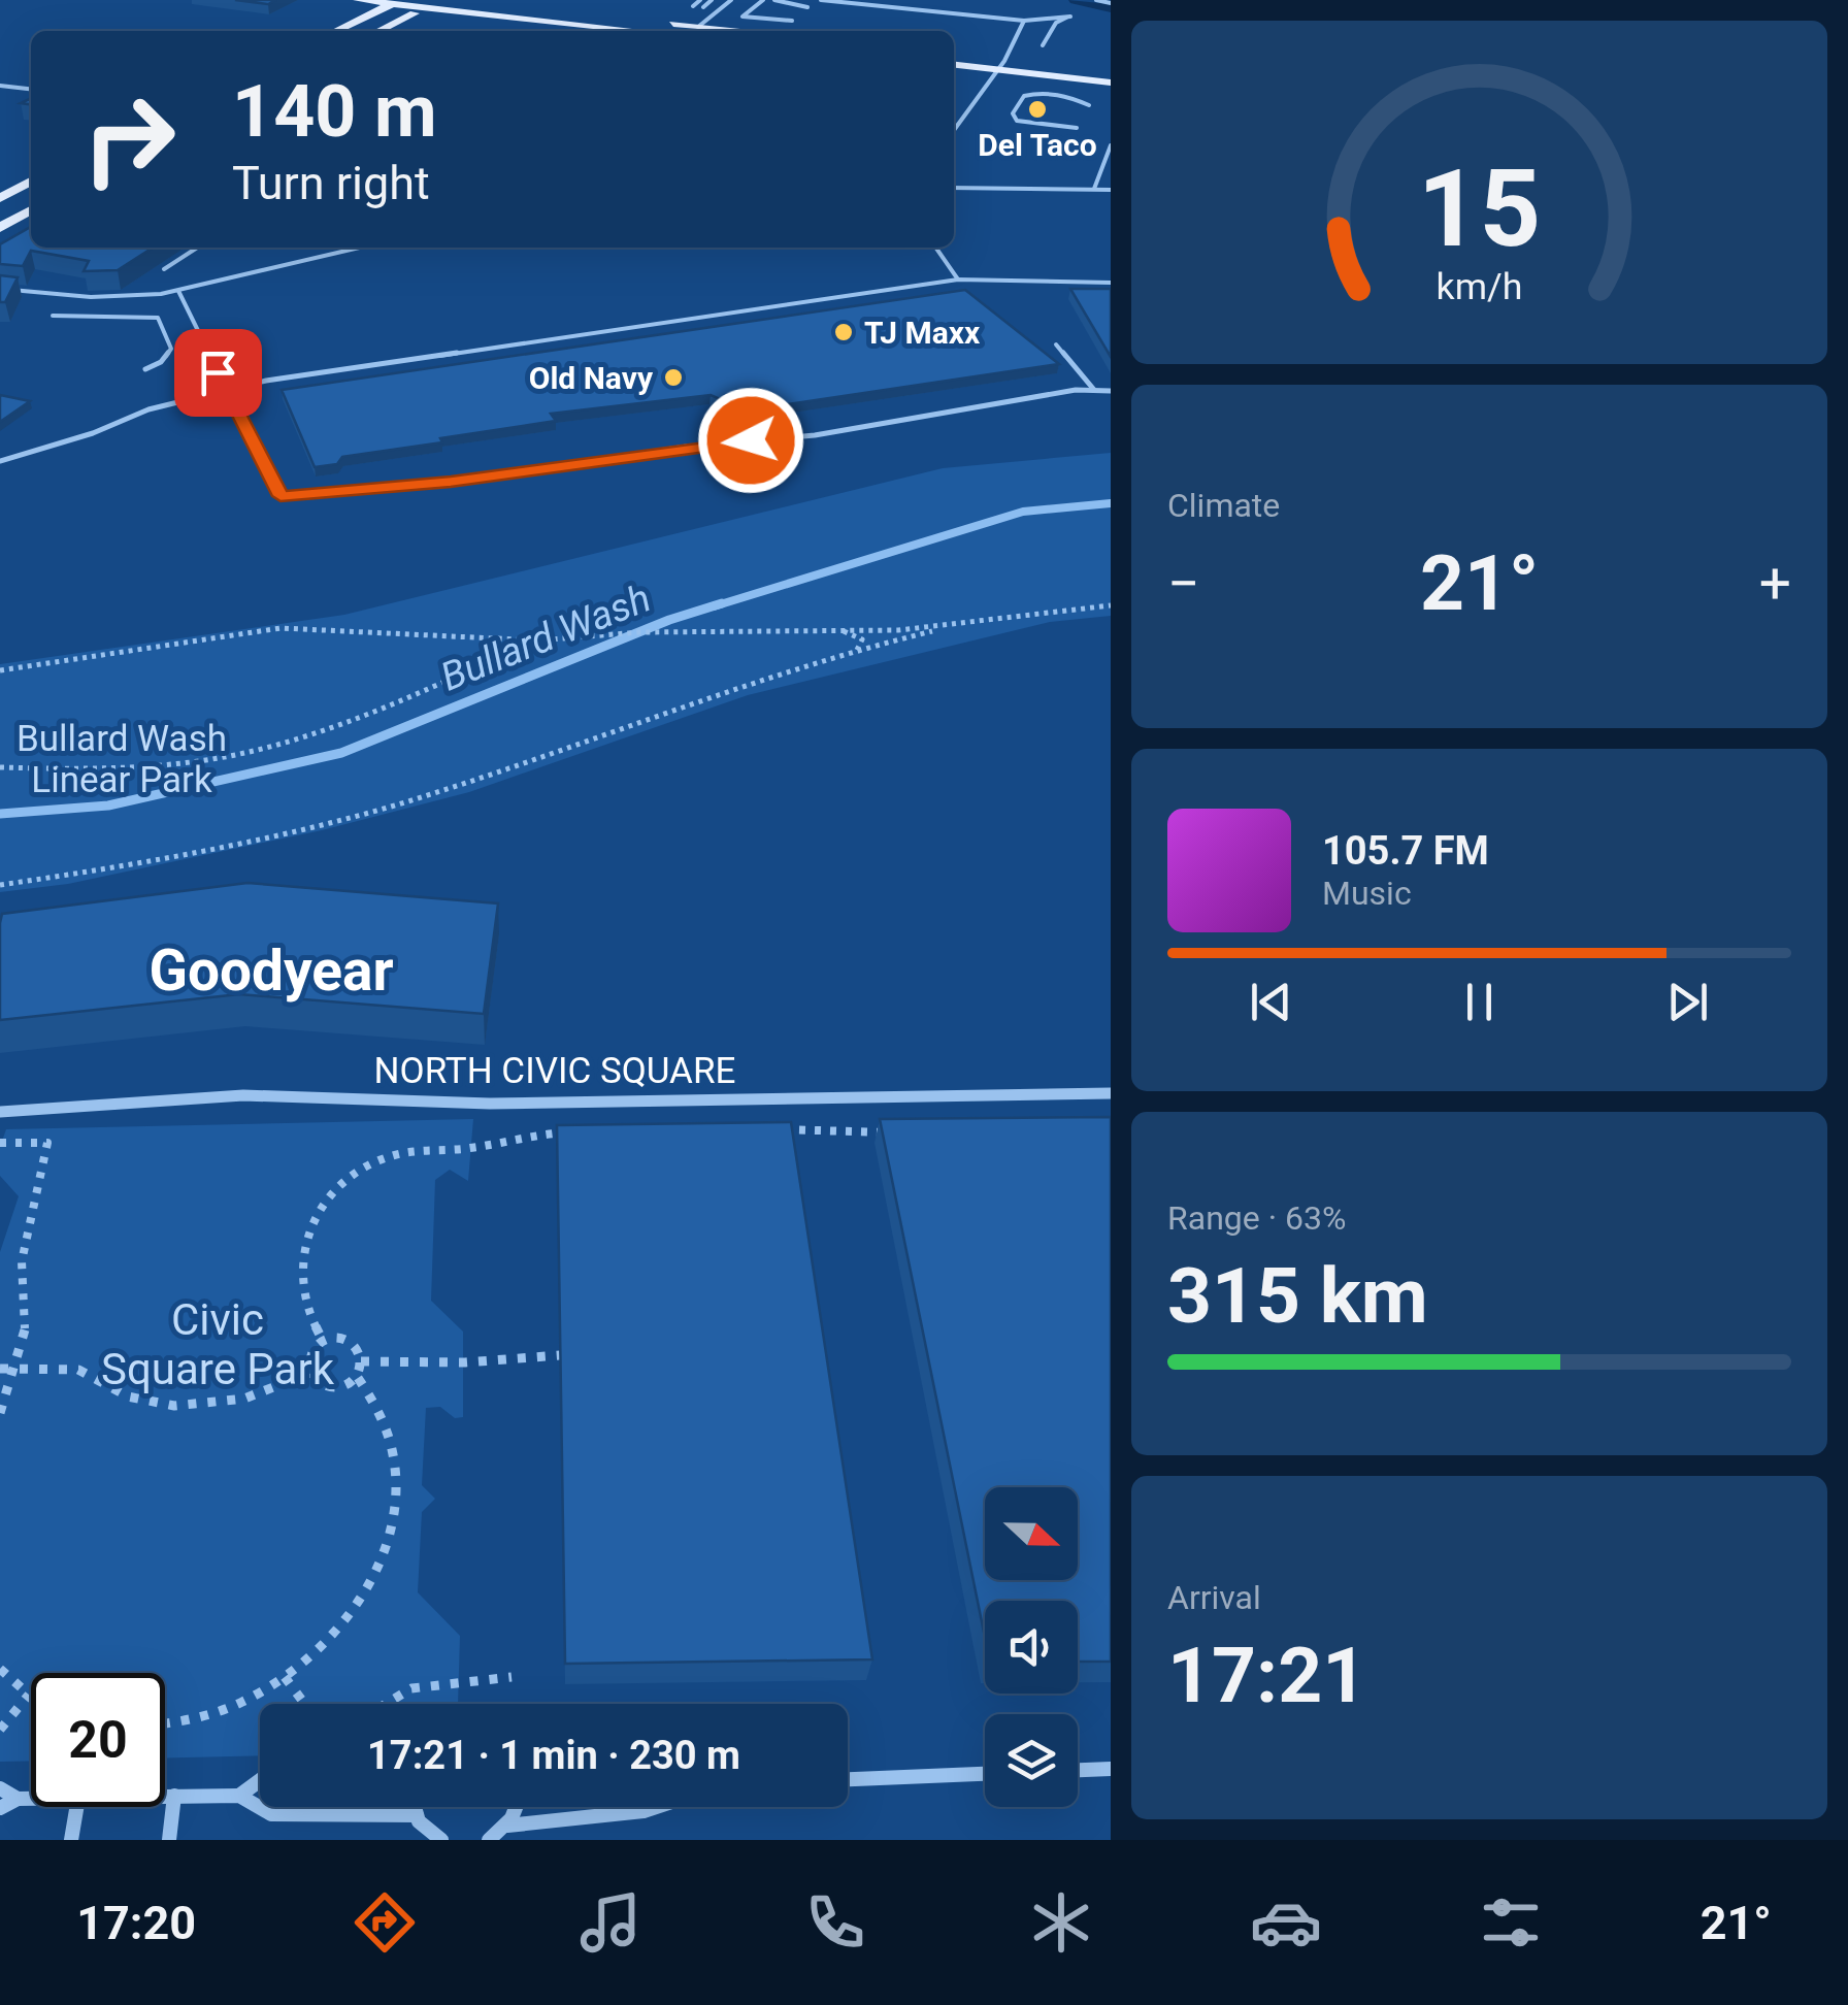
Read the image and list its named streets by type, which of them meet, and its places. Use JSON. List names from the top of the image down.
{
  "streets": {
    "street": ["NORTH CIVIC SQUARE"]
  },
  "districts": ["Goodyear"],
  "water": ["Bullard Wash"],
  "parks": ["Bullard Wash Linear Park", "Civic Square Park"],
  "places": ["Del Taco", "TJ Maxx", "Old Navy"],
  "north": "right",
  "page": {
    "turn": ["140 m", "Turn right"],
    "tile": [
      "Climate",
      ["Range · 63%", "315 km"],
      ["Arrival", "17:21"]
    ],
    "heat": ["−", "21°", "+"],
    "song": ["105.7 FM", "Music"],
    "limit": "20",
    "trip": "17:21 · 1 min · 230 m",
    "tabs": ["17:20", "21°"],
    "gauge": ["15", "km/h"]
  }
}
